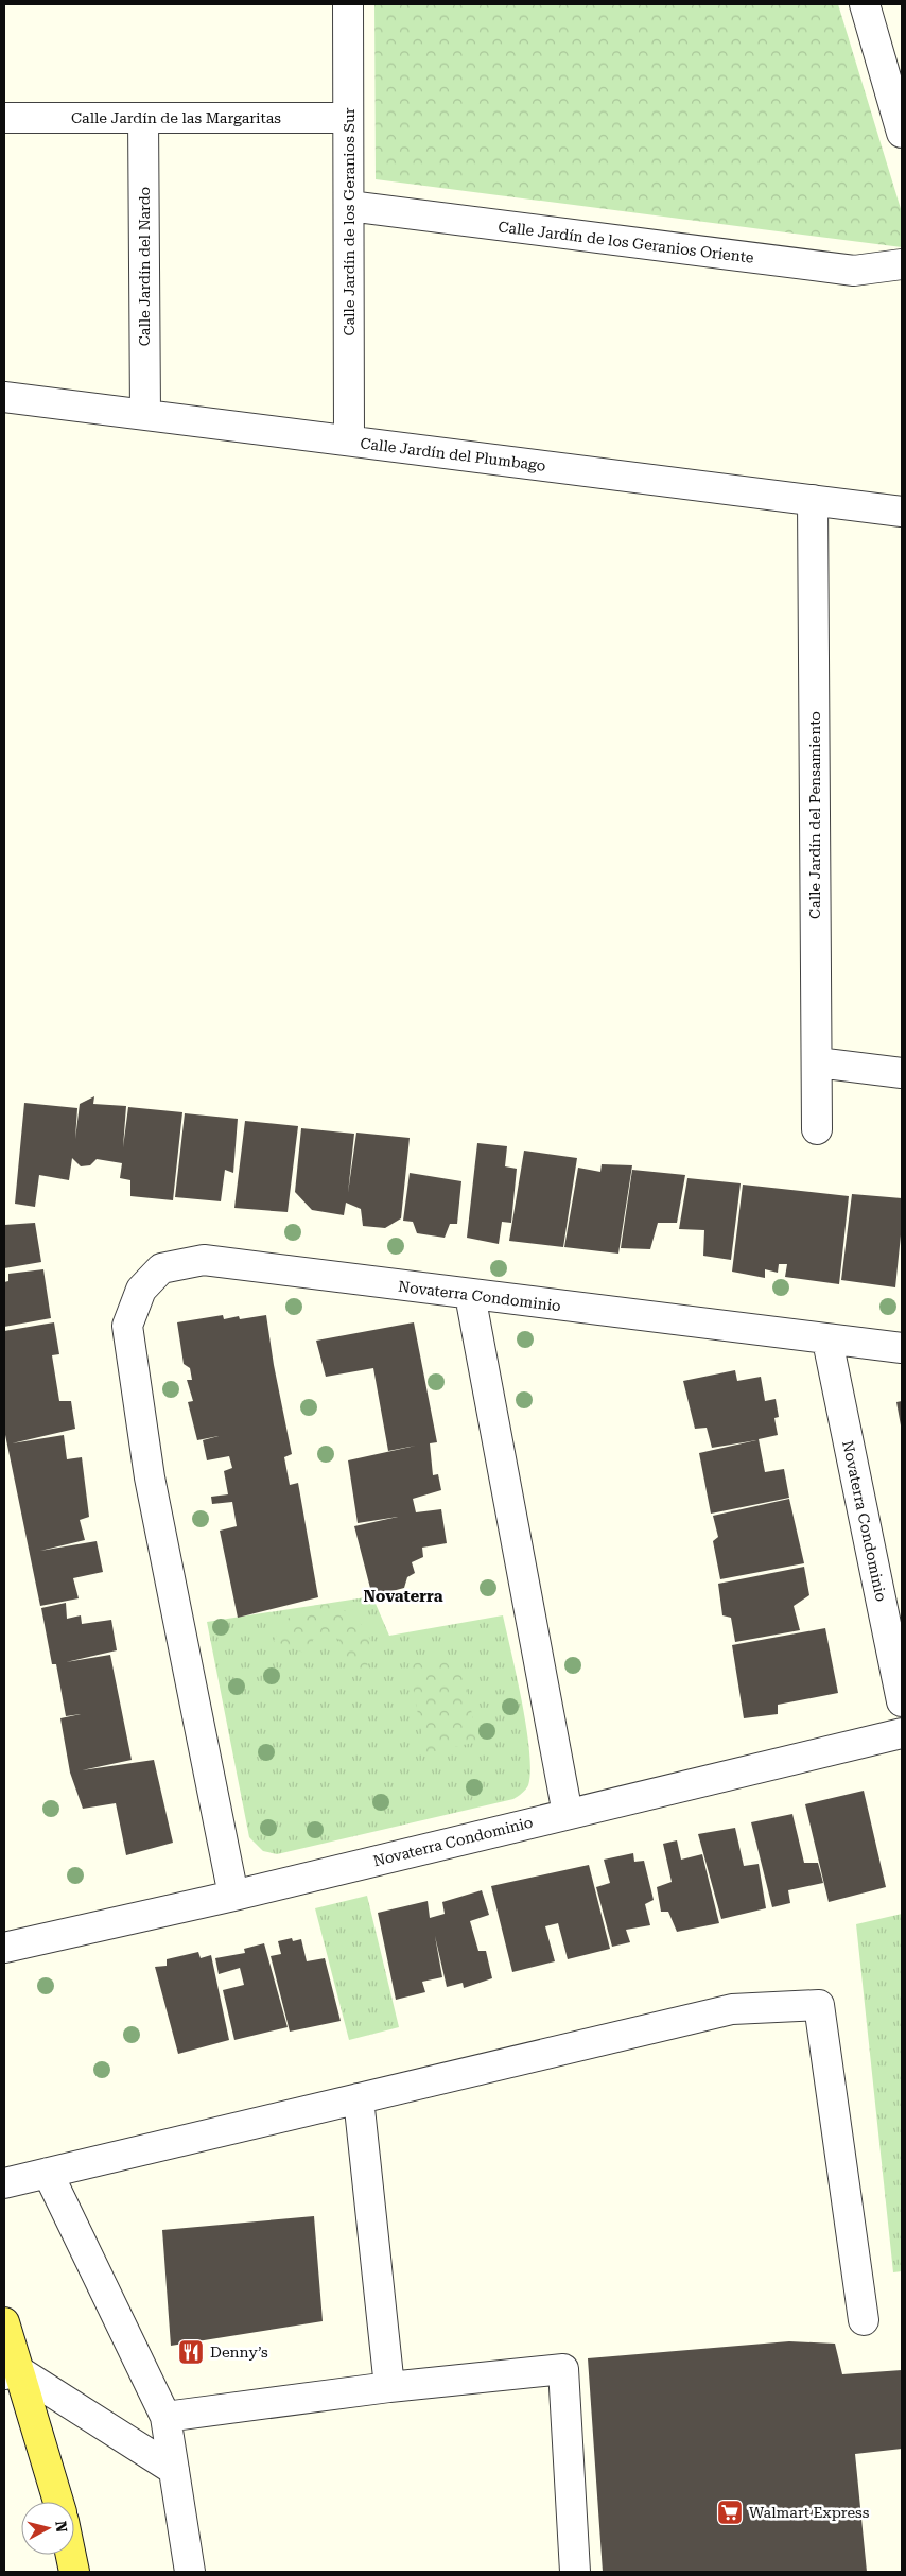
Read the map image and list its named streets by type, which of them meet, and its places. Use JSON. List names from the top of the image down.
{
  "streets": {
    "street": [
      "Calle Jardín de las Margaritas",
      "Calle Jardín de los Geranios Sur",
      "Calle Jardín de los Geranios Oriente",
      "Calle Jardín del Nardo",
      "Calle Jardín del Plumbago",
      "Calle Jardín del Pensamiento",
      "Novaterra Condominio"
    ]
  },
  "crossings": [
    ["Calle Jardín de las Margaritas", "Calle Jardín de los Geranios Sur"],
    ["Calle Jardín de las Margaritas", "Calle Jardín del Nardo"],
    ["Calle Jardín de los Geranios Sur", "Calle Jardín de los Geranios Oriente"],
    ["Calle Jardín de los Geranios Sur", "Calle Jardín del Plumbago"],
    ["Calle Jardín del Nardo", "Calle Jardín del Plumbago"],
    ["Calle Jardín del Plumbago", "Calle Jardín del Pensamiento"]
  ],
  "districts": ["Novaterra"],
  "places": {
    "restaurant": ["Denny’s"],
    "supermarket": ["Walmart Express"]
  },
  "north": "right"
}
